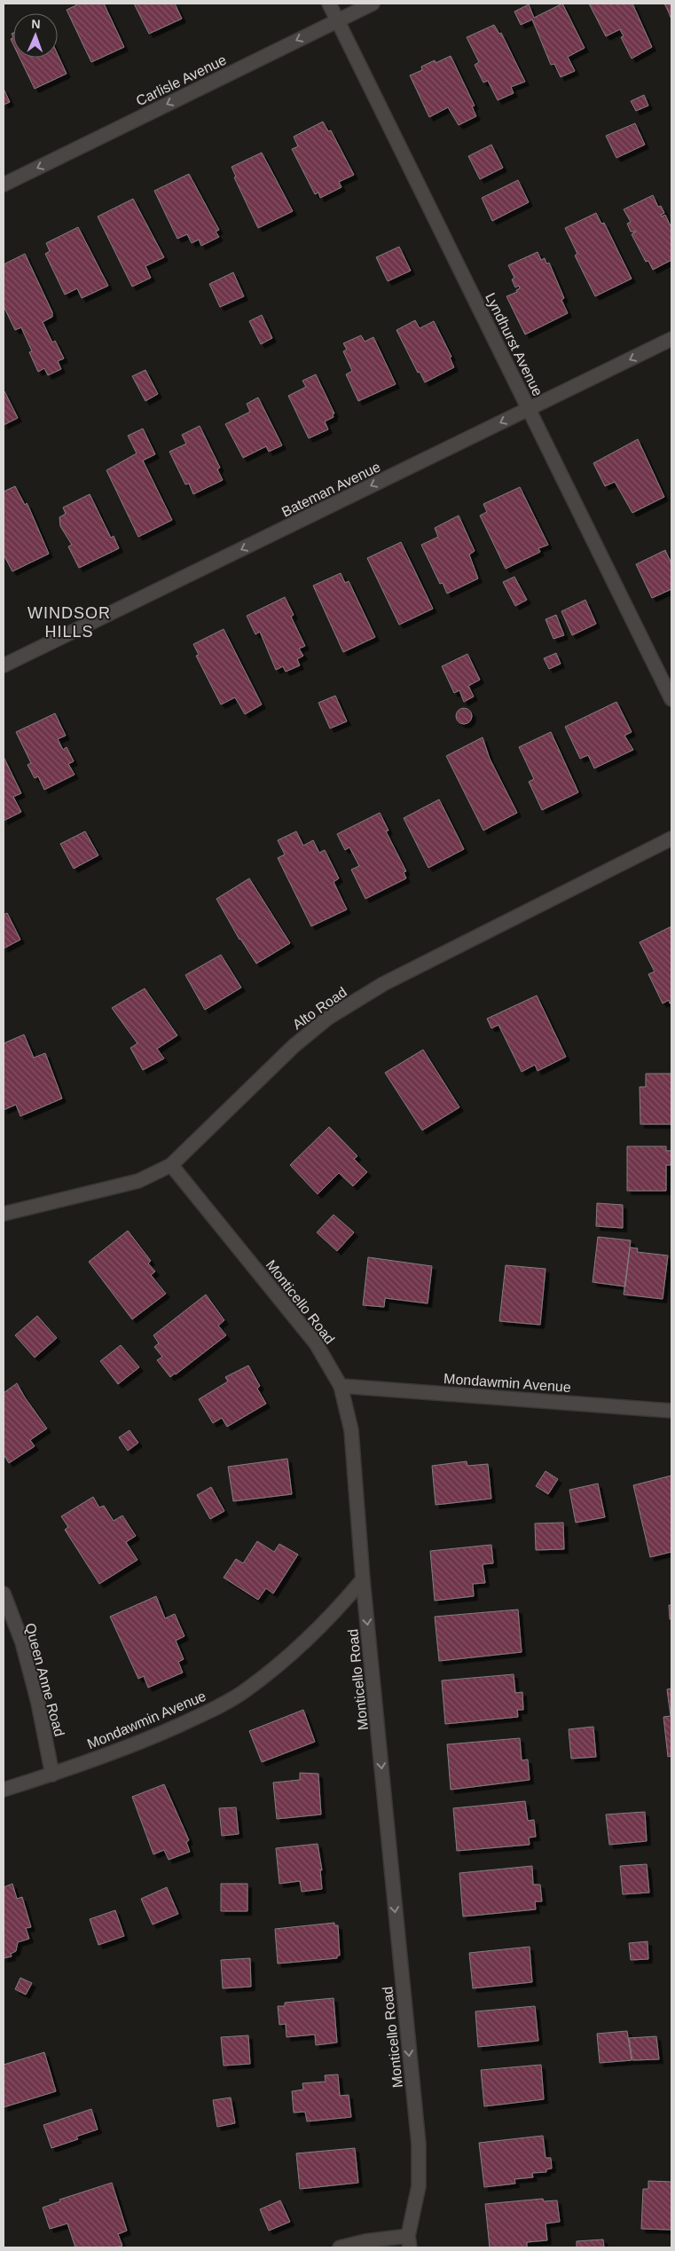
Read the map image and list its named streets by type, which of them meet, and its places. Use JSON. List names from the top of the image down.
{
  "streets": {
    "street": [
      "Carlisle Avenue",
      "Lyndhurst Avenue",
      "Bateman Avenue",
      "Alto Road",
      "Monticello Road",
      "Mondawmin Avenue",
      "Queen Anne Road"
    ]
  },
  "crossings": [
    ["Carlisle Avenue", "Lyndhurst Avenue"],
    ["Lyndhurst Avenue", "Bateman Avenue"],
    ["Alto Road", "Monticello Road"],
    ["Monticello Road", "Mondawmin Avenue"],
    ["Mondawmin Avenue", "Queen Anne Road"]
  ],
  "one_way": ["Carlisle Avenue", "Bateman Avenue", "Monticello Road"],
  "districts": ["WINDSOR HILLS"],
  "north": "top"
}
